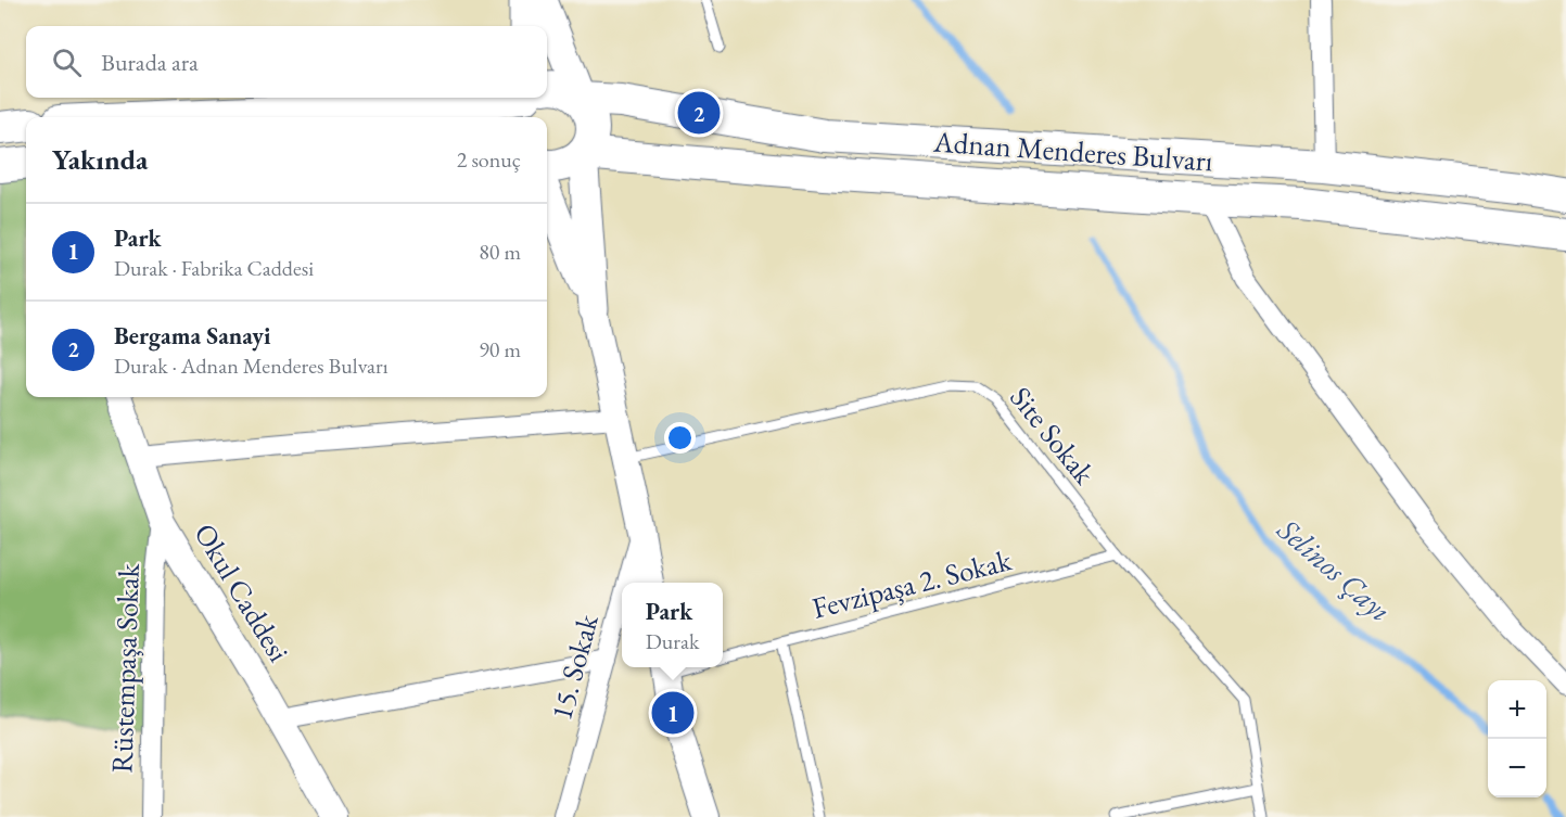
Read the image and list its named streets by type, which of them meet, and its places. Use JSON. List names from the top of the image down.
{
  "streets": {
    "main road": ["Adnan Menderes Bulvarı"],
    "street": ["Okul Caddesi", "15. Sokak", "Rüstempaşa Sokak"],
    "lane": ["Site Sokak", "Fevzipaşa 2. Sokak"]
  },
  "crossings": [
    ["Site Sokak", "Fevzipaşa 2. Sokak"],
    ["Okul Caddesi", "Rüstempaşa Sokak"]
  ],
  "water": ["Selinos Çayı"],
  "page": {
    "search": "Burada ara",
    "pins": ["2", "1"],
    "heading": ["Yakında", "2 sonuç"],
    "list": [
      {
        "mark": "1",
        "name": "Park",
        "note": "Durak · Fabrika Caddesi",
        "value": "80 m"
      },
      {
        "mark": "2",
        "name": "Bergama Sanayi",
        "note": "Durak · Adnan Menderes Bulvarı",
        "value": "90 m"
      }
    ],
    "popup": ["Park", "Durak"],
    "map_buttons": ["+", "−"]
  }
}
